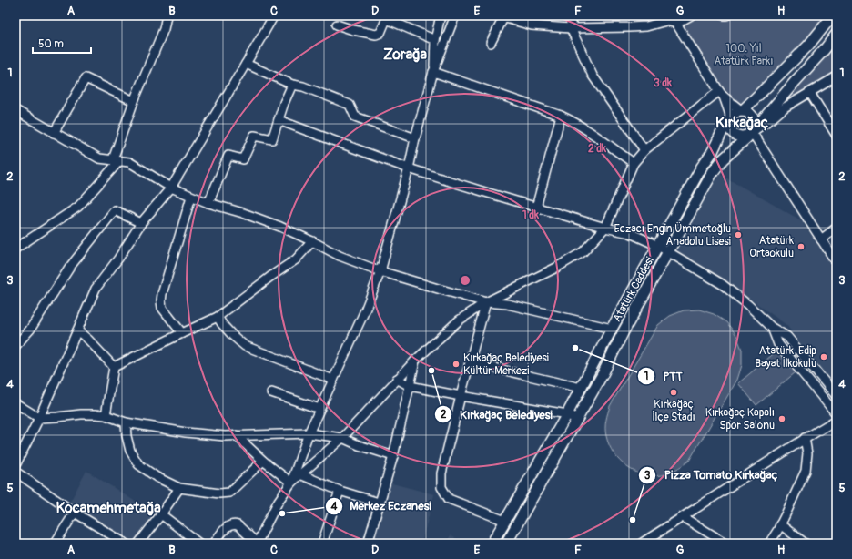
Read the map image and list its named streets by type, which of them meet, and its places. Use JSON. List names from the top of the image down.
{
  "streets": {
    "main road": ["Atatürk Caddesi"]
  },
  "districts": ["Zorağa", "Kırkağaç", "Kocamehmetağa"],
  "parks": ["100. Yıl Atatürk Parkı"],
  "places": [
    "Eczacı Engin Ümmetoğlu Anadolu Lisesi",
    "Atatürk Ortaokulu",
    "PTT",
    "Atatürk-Edip Bayat İlkokulu",
    "Kırkağaç Belediyesi Kültür Merkezi",
    "Kırkağaç Belediyesi",
    "Kırkağaç İlçe Stadı",
    "Kırkağaç Kapalı Spor Salonu",
    "Merkez Eczanesi",
    "Pizza Tomato Kırkağaç"
  ],
  "scale_bar": "50 m",
  "grid": {
    "columns": [
      "A",
      "B",
      "C",
      "D",
      "E",
      "F",
      "G",
      "H"
    ],
    "rows": [
      "1",
      "2",
      "3",
      "4",
      "5"
    ]
  },
  "rings": ["3 dk", "2 dk", "1 dk"]
}
